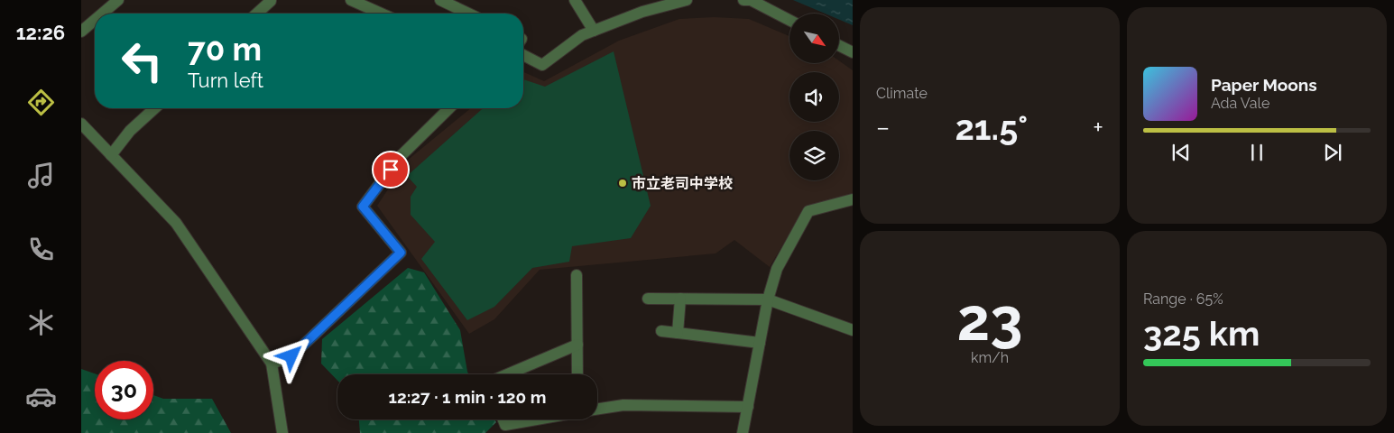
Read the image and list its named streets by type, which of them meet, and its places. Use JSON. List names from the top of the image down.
{
  "places": ["市立老司中学校"],
  "north": "bottom right",
  "page": {
    "tabs": "12:26",
    "tile": [
      "Climate",
      ["23", "km/h"],
      ["Range · 65%", "325 km"]
    ],
    "turn": ["70 m", "Turn left"],
    "song": ["Paper Moons", "Ada Vale"],
    "heat": ["−", "21.5°", "+"],
    "limit": "30",
    "trip": "12:27 · 1 min · 120 m"
  }
}
